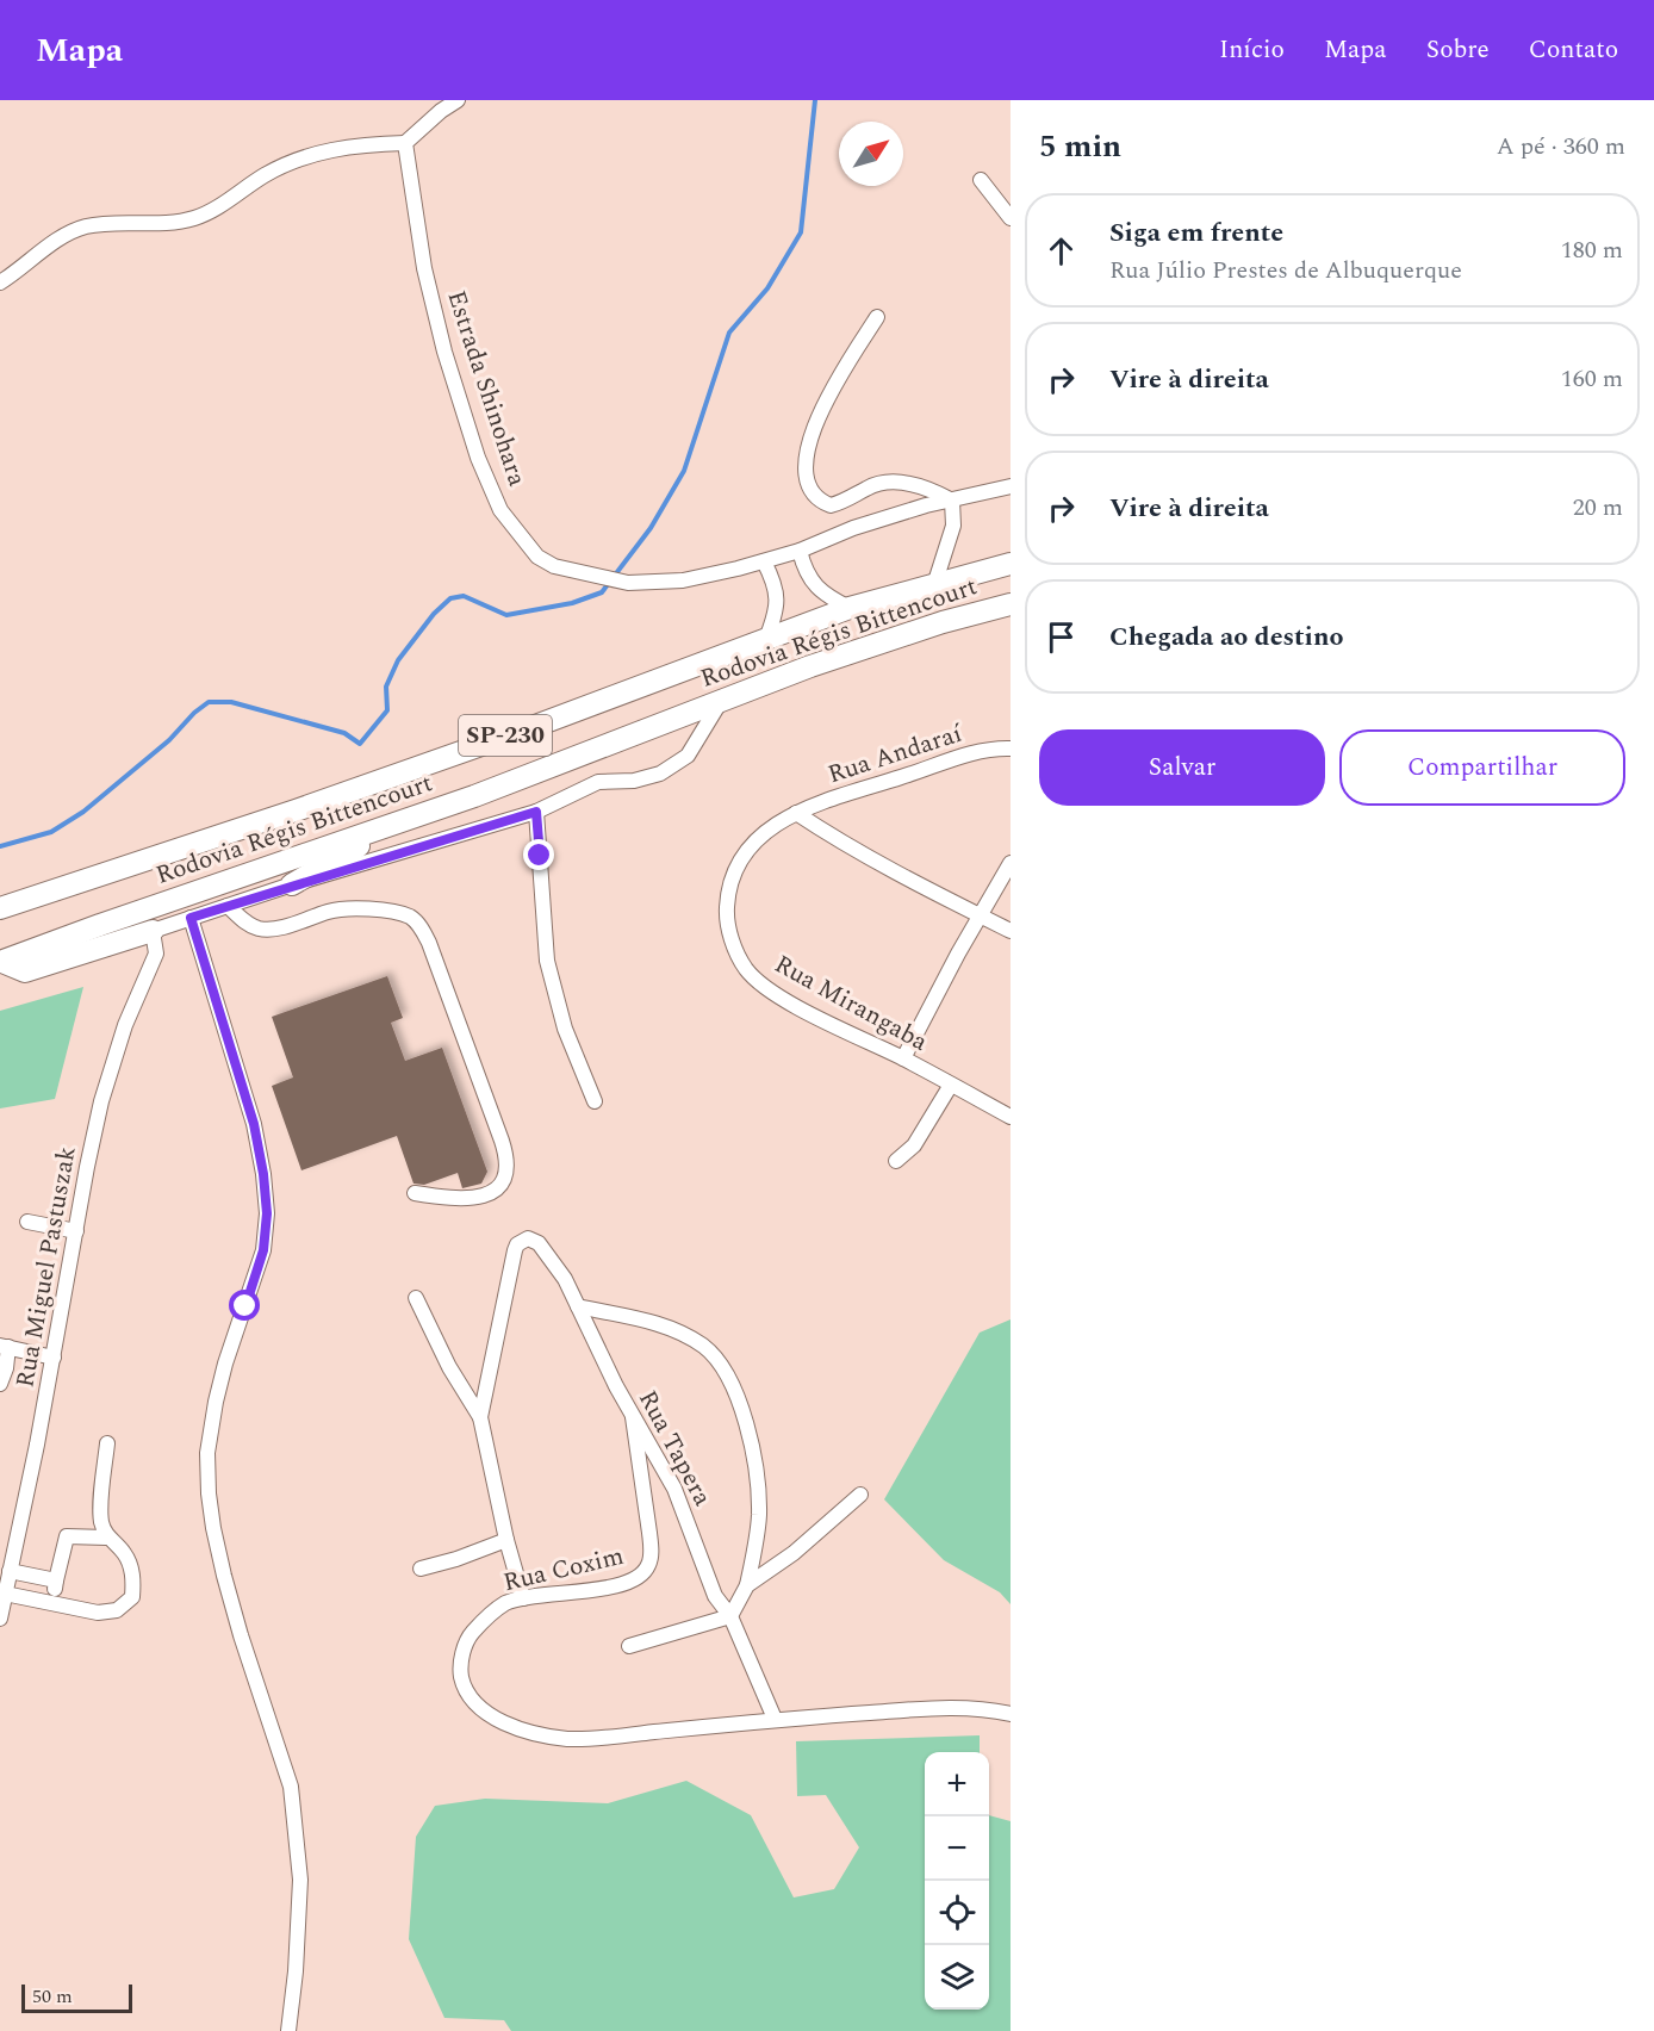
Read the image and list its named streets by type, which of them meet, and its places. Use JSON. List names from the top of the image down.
{
  "streets": {
    "highway": ["Rodovia Régis Bittencourt", "SP-230"],
    "street": [
      "Estrada Shinohara",
      "Rua Andaraí",
      "Rua Mirangaba",
      "Rua Miguel Pastuszak",
      "Rua Tapera",
      "Rua Coxim"
    ]
  },
  "crossings": [
    ["Rua Andaraí", "Rua Mirangaba"],
    ["Rua Tapera", "Rua Coxim"]
  ],
  "scale_bar": "50 m",
  "north": "top right",
  "page": {
    "header": "Mapa",
    "nav": [
      "Início",
      "Mapa",
      "Sobre",
      "Contato"
    ],
    "heading": ["5 min", "A pé · 360 m"],
    "list": [
      ["Siga em frente", "Rua Júlio Prestes de Albuquerque", "180 m"],
      ["Vire à direita", "160 m"],
      ["Vire à direita", "20 m"],
      "Chegada ao destino"
    ],
    "buttons": ["Salvar", "Compartilhar"],
    "map_buttons": ["+", "−"],
    "scale": "50 m"
  }
}
